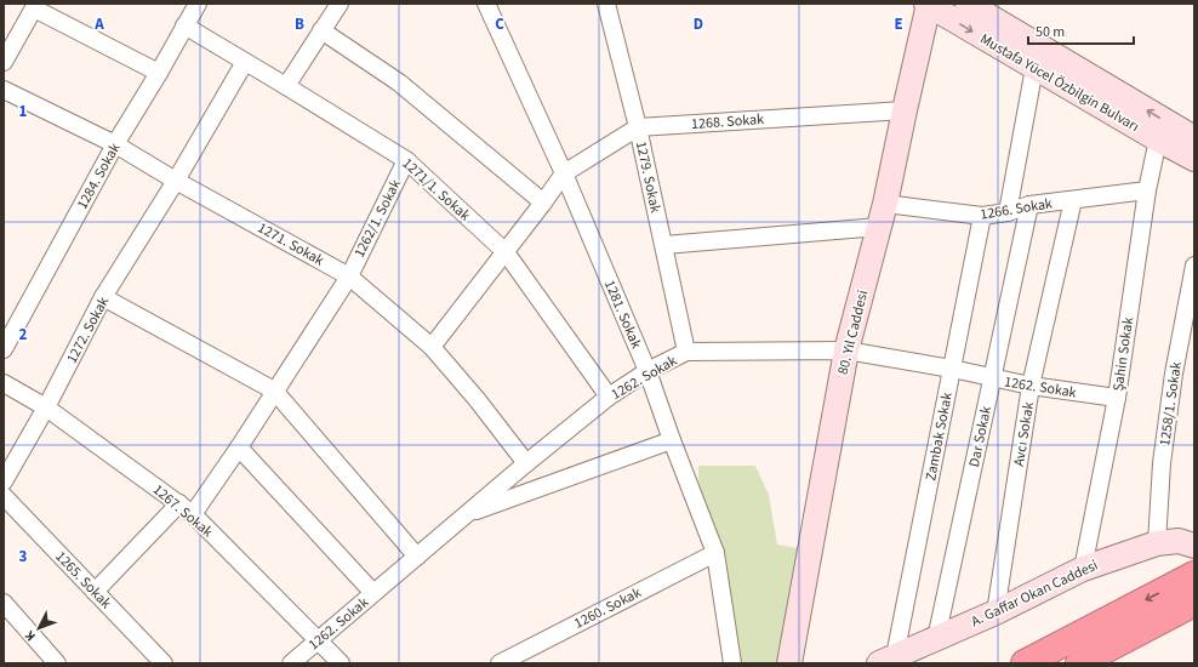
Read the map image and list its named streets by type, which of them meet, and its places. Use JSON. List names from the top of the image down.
{
  "streets": {
    "street": [
      "Mustafa Yücel Özbilgin Bulvarı",
      "1268. Sokak",
      "1284. Sokak",
      "1279. Sokak",
      "1271/1. Sokak",
      "1266. Sokak",
      "1262/1. Sokak",
      "1271. Sokak",
      "1281. Sokak",
      "1272. Sokak",
      "80. Yıl Caddesi",
      "Şahin Sokak",
      "1262. Sokak",
      "1258/1. Sokak",
      "Avcı Sokak",
      "Zambak Sokak",
      "Dar Sokak",
      "1267. Sokak",
      "1265. Sokak",
      "A. Gaffar Okan Caddesi",
      "1260. Sokak"
    ]
  },
  "crossings": [
    ["Mustafa Yücel Özbilgin Bulvarı", "80. Yıl Caddesi"],
    ["Mustafa Yücel Özbilgin Bulvarı", "Şahin Sokak"],
    ["1268. Sokak", "1279. Sokak"],
    ["1268. Sokak", "1281. Sokak"],
    ["1268. Sokak", "80. Yıl Caddesi"],
    ["1284. Sokak", "1271/1. Sokak"],
    ["1284. Sokak", "1271. Sokak"],
    ["1279. Sokak", "1262. Sokak"],
    ["1271/1. Sokak", "1262/1. Sokak"],
    ["1271/1. Sokak", "1272. Sokak"],
    ["1271/1. Sokak", "1262. Sokak"],
    ["1266. Sokak", "80. Yıl Caddesi"],
    ["1266. Sokak", "Şahin Sokak"],
    ["1266. Sokak", "Avcı Sokak"],
    ["1266. Sokak", "Zambak Sokak"],
    ["1266. Sokak", "Dar Sokak"],
    ["1262/1. Sokak", "1271. Sokak"],
    ["1262/1. Sokak", "1267. Sokak"],
    ["1271. Sokak", "1272. Sokak"],
    ["1271. Sokak", "1262. Sokak"],
    ["1281. Sokak", "1262. Sokak"],
    ["1281. Sokak", "1260. Sokak"],
    ["1272. Sokak", "1267. Sokak"],
    ["80. Yıl Caddesi", "1262. Sokak"],
    ["Şahin Sokak", "1262. Sokak"],
    ["Şahin Sokak", "A. Gaffar Okan Caddesi"],
    ["1262. Sokak", "Avcı Sokak"],
    ["1262. Sokak", "Zambak Sokak"],
    ["1262. Sokak", "Dar Sokak"],
    ["1262. Sokak", "1267. Sokak"],
    ["1258/1. Sokak", "A. Gaffar Okan Caddesi"],
    ["Avcı Sokak", "A. Gaffar Okan Caddesi"],
    ["Zambak Sokak", "A. Gaffar Okan Caddesi"],
    ["Dar Sokak", "A. Gaffar Okan Caddesi"]
  ],
  "scale_bar": "50 m",
  "north": "bottom left",
  "grid": {
    "columns": [
      "A",
      "B",
      "C",
      "D",
      "E"
    ],
    "rows": ["1", "2", "3"]
  }
}
